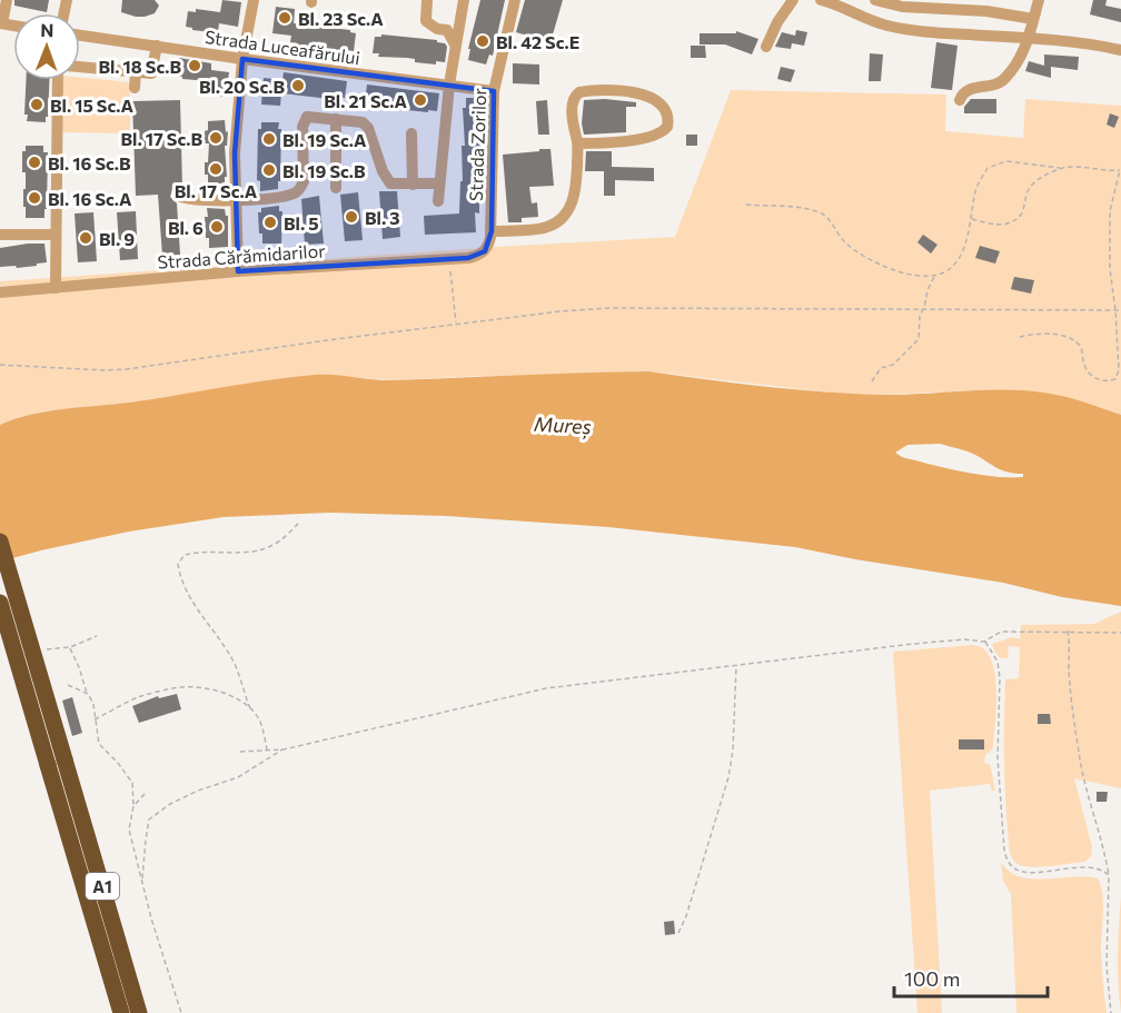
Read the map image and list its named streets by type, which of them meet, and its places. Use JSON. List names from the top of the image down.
{
  "streets": {
    "highway": ["A1"],
    "street": ["Strada Luceafărului", "Strada Zorilor", "Strada Cărămidarilor"]
  },
  "crossings": [
    ["Strada Luceafărului", "Strada Zorilor"],
    ["Strada Zorilor", "Strada Cărămidarilor"]
  ],
  "water": ["Mureș"],
  "places": [
    "Bl. 23 Sc.A",
    "Bl. 42 Sc.E",
    "Bl. 18 Sc.B",
    "Bl. 20 Sc.B",
    "Bl. 21 Sc.A",
    "Bl. 15 Sc.A",
    "Bl. 17 Sc.B",
    "Bl. 19 Sc.A",
    "Bl. 16 Sc.B",
    "Bl. 17 Sc.A",
    "Bl. 19 Sc.B",
    "Bl. 16 Sc.A",
    "Bl. 3",
    "Bl. 5",
    "Bl. 6",
    "Bl. 9"
  ],
  "scale_bar": "100 m",
  "north": "top"
}
